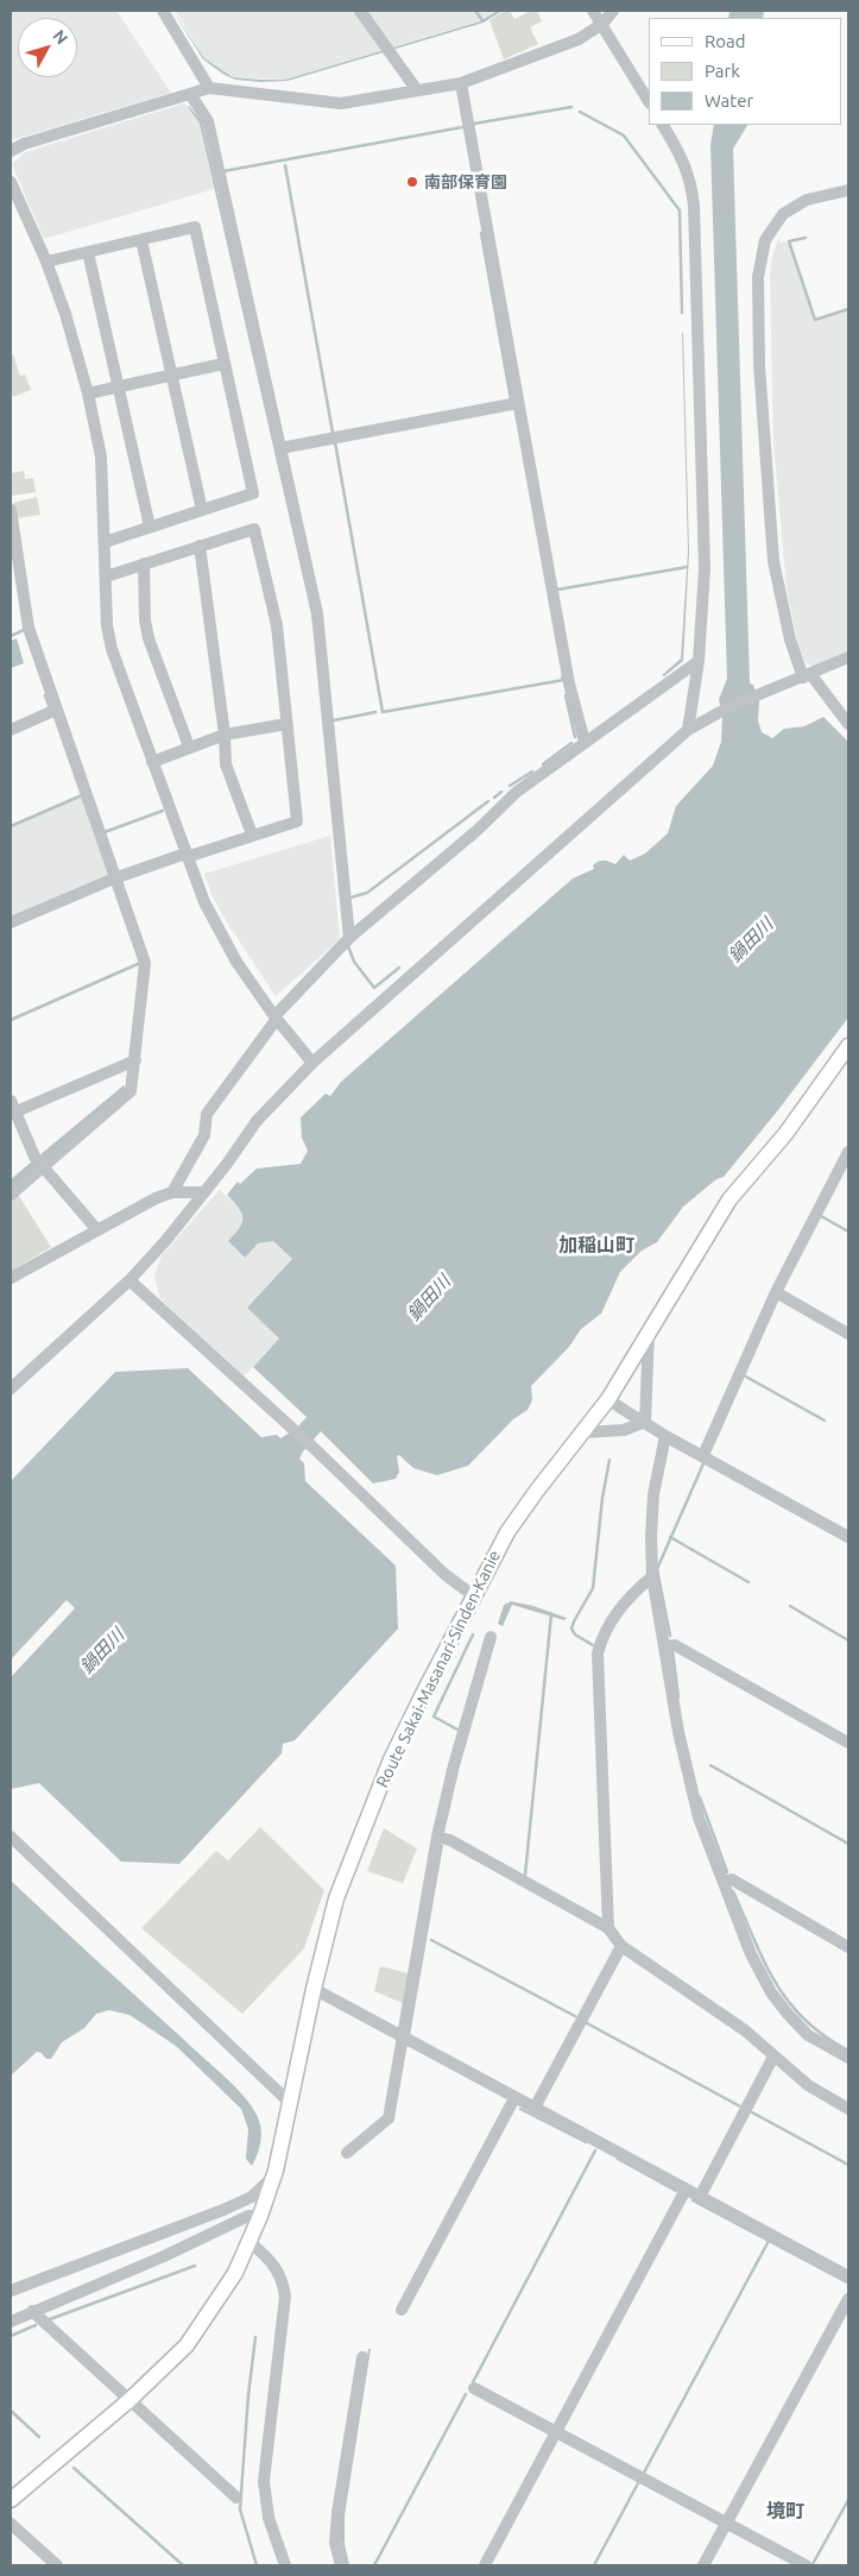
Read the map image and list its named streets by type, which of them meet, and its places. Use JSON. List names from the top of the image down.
{
  "streets": {
    "main road": ["Route Sakai-Masanari-Sinden-Kanie"]
  },
  "districts": ["加稲山町", "境町"],
  "water": ["鍋田川"],
  "places": ["南部保育園"],
  "legend": ["Road", "Park", "Water"],
  "north": "top right"
}
